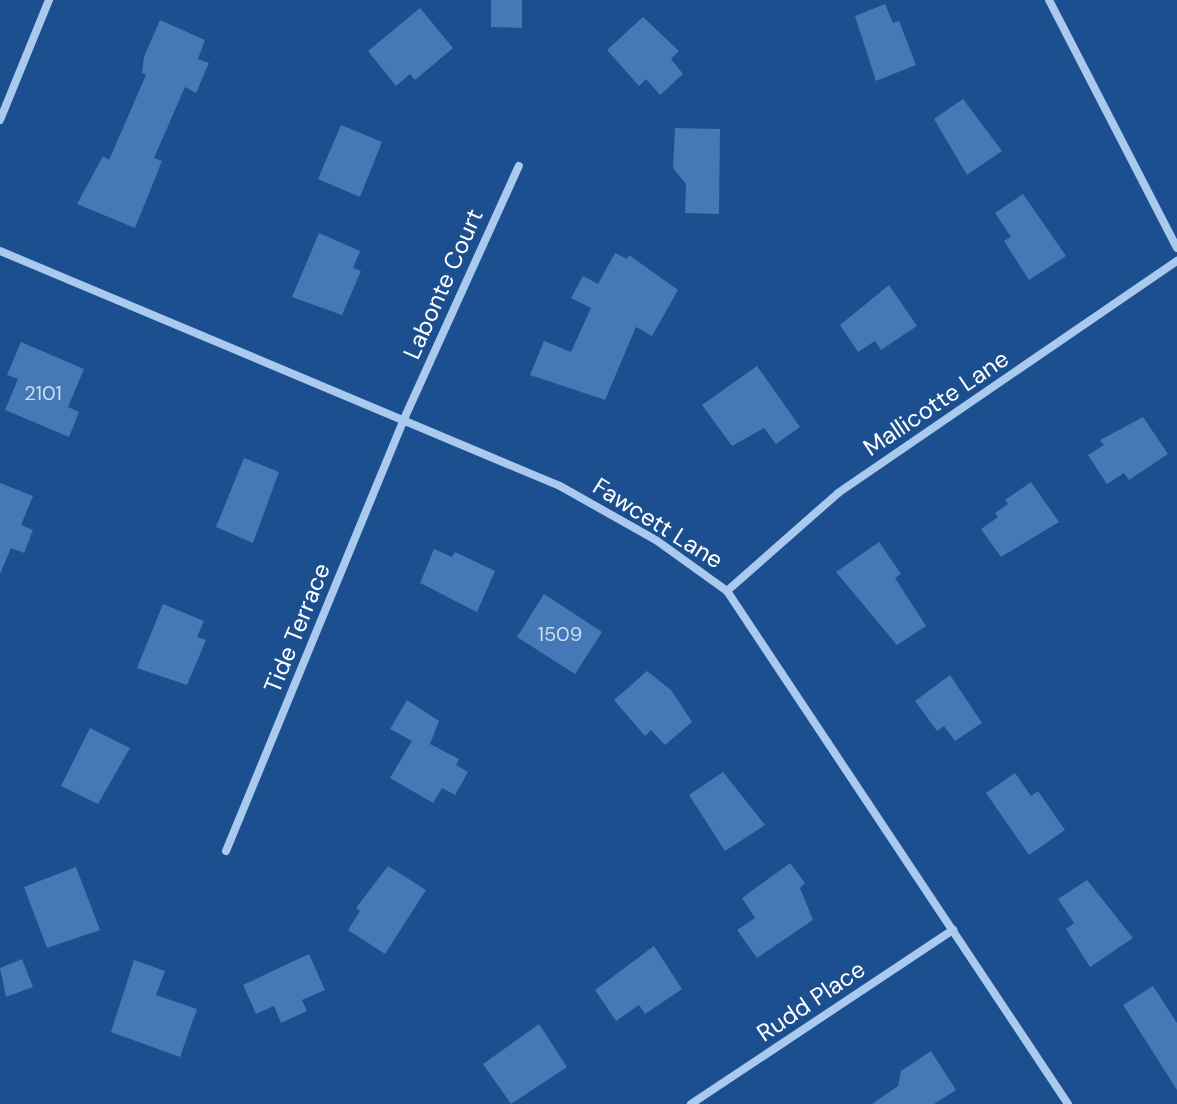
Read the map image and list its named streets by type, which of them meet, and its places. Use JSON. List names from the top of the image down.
{
  "streets": {
    "street": [
      "Labonte Court",
      "Mallicotte Lane",
      "Fawcett Lane",
      "Tide Terrace",
      "Rudd Place"
    ]
  },
  "crossings": [
    ["Labonte Court", "Fawcett Lane"],
    ["Labonte Court", "Tide Terrace"],
    ["Mallicotte Lane", "Fawcett Lane"],
    ["Fawcett Lane", "Tide Terrace"],
    ["Fawcett Lane", "Rudd Place"]
  ],
  "house_numbers": ["2101", "1509"]
}
